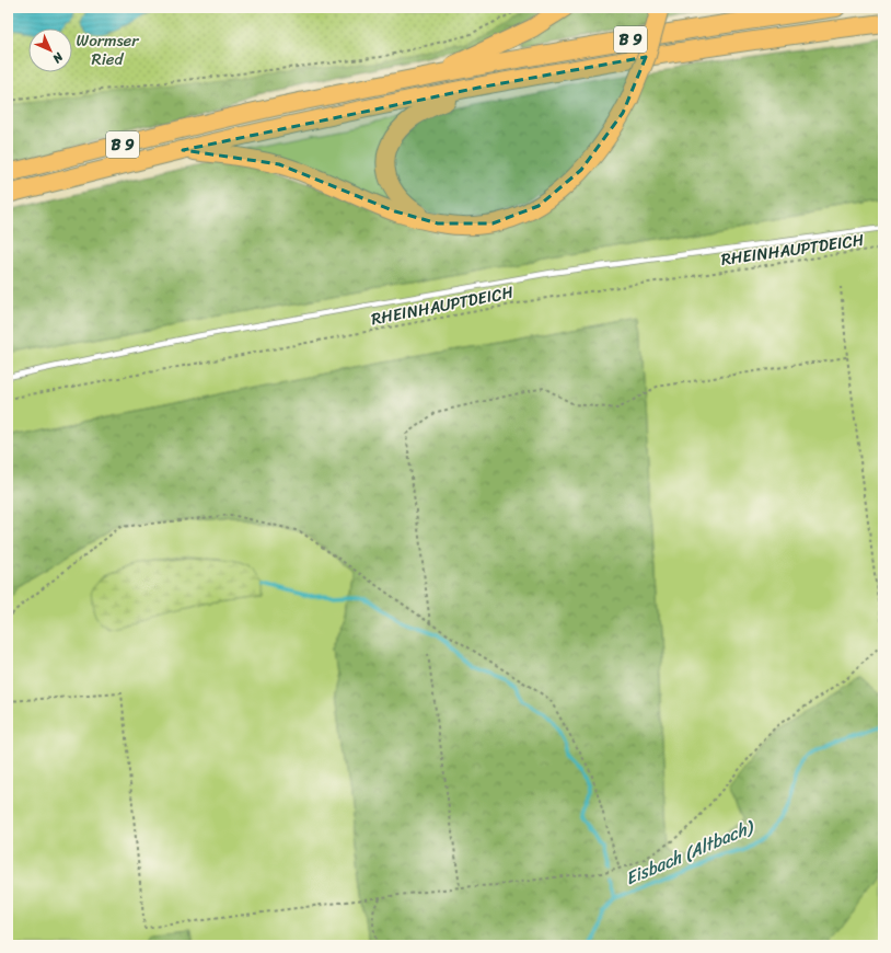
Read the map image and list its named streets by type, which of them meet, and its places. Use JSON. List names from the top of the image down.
{
  "streets": {
    "highway": ["B 9"],
    "path": ["RHEINHAUPTDEICH"]
  },
  "water": ["Eisbach (Altbach)"],
  "parks": ["Wormser Ried"],
  "north": "bottom right"
}
